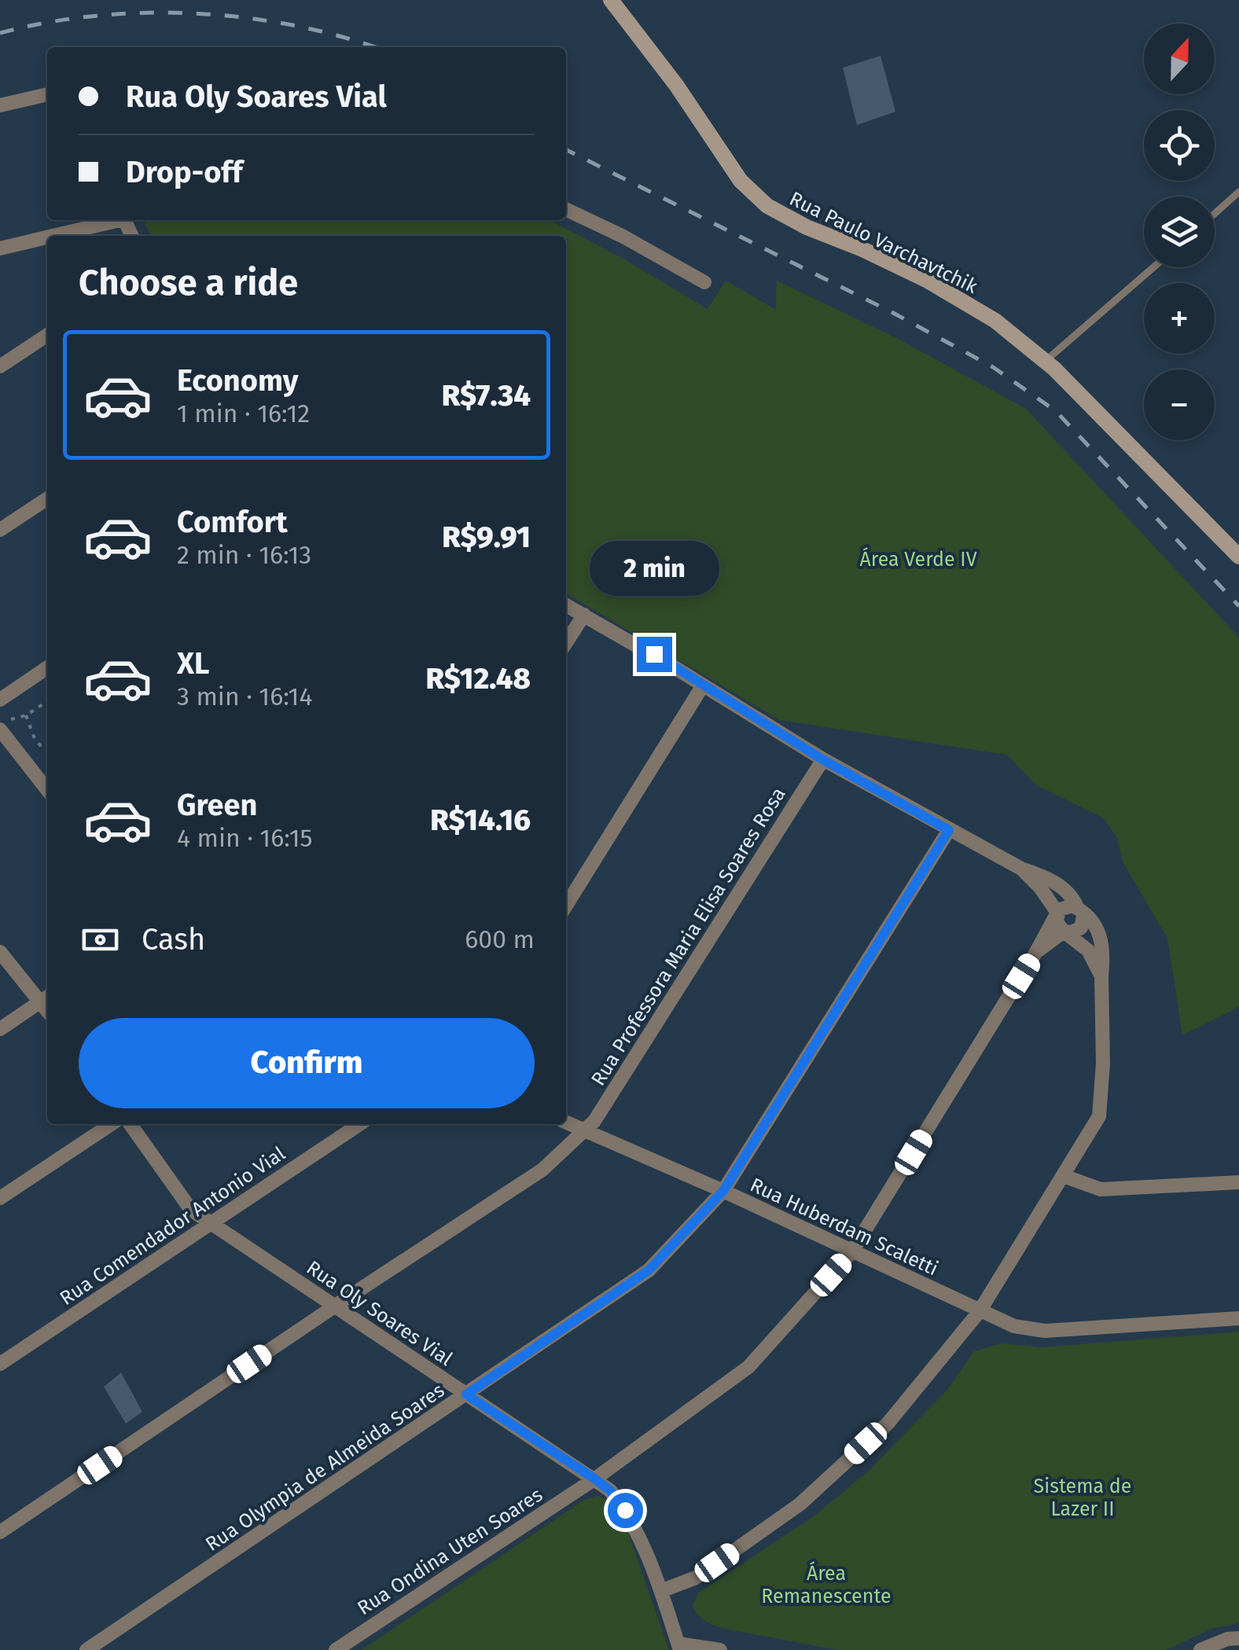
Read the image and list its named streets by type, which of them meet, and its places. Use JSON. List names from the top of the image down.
{
  "streets": {
    "street": [
      "Rua Paulo Varchavtchik",
      "Rua Professora Maria Elisa Soares Rosa",
      "Rua Comendador Antonio Vial",
      "Rua Huberdam Scaletti",
      "Rua Oly Soares Vial",
      "Rua Olympia de Almeida Soares",
      "Rua Ondina Uten Soares"
    ]
  },
  "crossings": [
    ["Rua Professora Maria Elisa Soares Rosa", "Rua Huberdam Scaletti"],
    ["Rua Professora Maria Elisa Soares Rosa", "Rua Oly Soares Vial"],
    ["Rua Comendador Antonio Vial", "Rua Oly Soares Vial"],
    ["Rua Huberdam Scaletti", "Rua Olympia de Almeida Soares"],
    ["Rua Huberdam Scaletti", "Rua Ondina Uten Soares"],
    ["Rua Oly Soares Vial", "Rua Olympia de Almeida Soares"],
    ["Rua Oly Soares Vial", "Rua Ondina Uten Soares"]
  ],
  "parks": ["Área Verde IV", "Sistema de Lazer II", "Área Remanescente"],
  "north": "top",
  "page": {
    "map_buttons": ["+", "−"],
    "banner": ["Rua Oly Soares Vial", "Drop-off"],
    "heading": "Choose a ride",
    "list": [
      {
        "name": "Economy",
        "note": "1 min · 16:12",
        "value": "R$7.34"
      },
      {
        "name": "Comfort",
        "note": "2 min · 16:13",
        "value": "R$9.91"
      },
      {
        "name": "XL",
        "note": "3 min · 16:14",
        "value": "R$12.48"
      },
      {
        "name": "Green",
        "note": "4 min · 16:15",
        "value": "R$14.16"
      }
    ],
    "bubble": "2 min",
    "pay": ["Cash", "600 m"],
    "buttons": "Confirm"
  }
}
